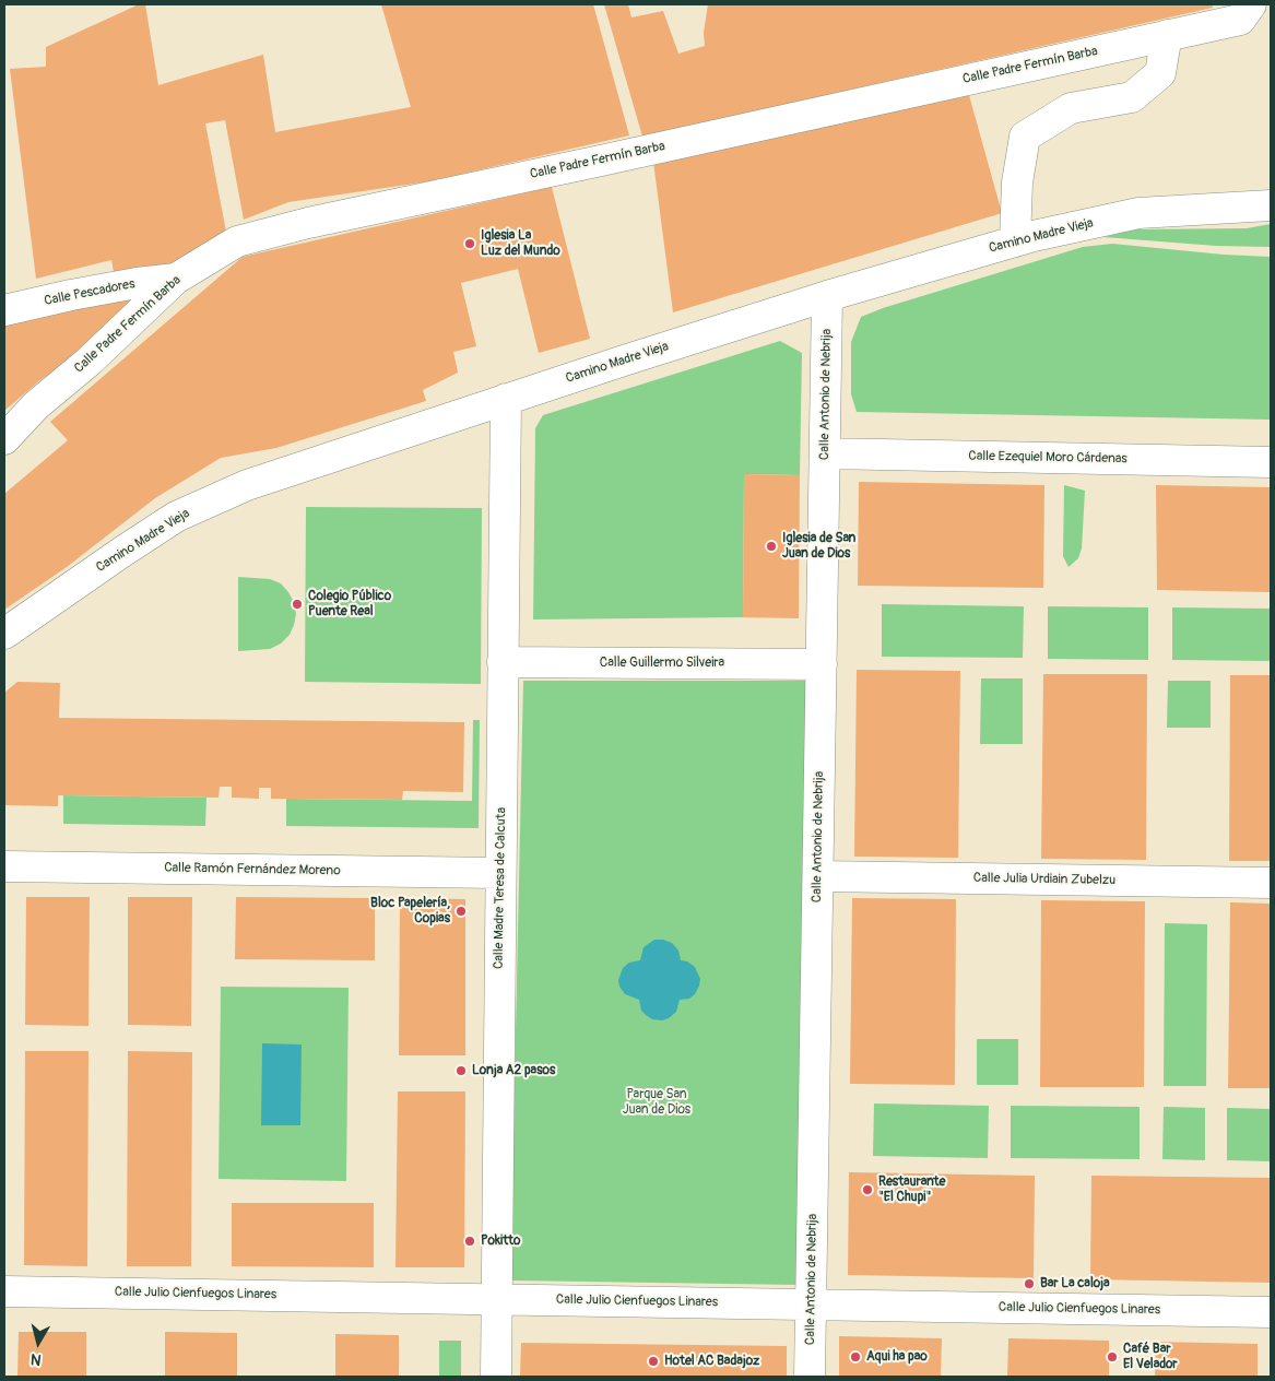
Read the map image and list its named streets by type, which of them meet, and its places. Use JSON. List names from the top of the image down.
{
  "streets": {
    "street": [
      "Calle Padre Fermín Barba",
      "Camino Madre Vieja",
      "Calle Pescadores",
      "Calle Antonio de Nebrija",
      "Calle Ezequiel Moro Cárdenas",
      "Calle Guillermo Silveira",
      "Calle Ramón Fernández Moreno",
      "Calle Julia Urdiain Zubelzu",
      "Calle Madre Teresa de Calcuta",
      "Calle Julio Cienfuegos Linares"
    ]
  },
  "crossings": [
    ["Calle Padre Fermín Barba", "Calle Pescadores"],
    ["Camino Madre Vieja", "Calle Antonio de Nebrija"],
    ["Camino Madre Vieja", "Calle Madre Teresa de Calcuta"],
    ["Calle Antonio de Nebrija", "Calle Ezequiel Moro Cárdenas"],
    ["Calle Antonio de Nebrija", "Calle Guillermo Silveira"],
    ["Calle Antonio de Nebrija", "Calle Julia Urdiain Zubelzu"],
    ["Calle Antonio de Nebrija", "Calle Julio Cienfuegos Linares"],
    ["Calle Guillermo Silveira", "Calle Madre Teresa de Calcuta"],
    ["Calle Ramón Fernández Moreno", "Calle Madre Teresa de Calcuta"],
    ["Calle Madre Teresa de Calcuta", "Calle Julio Cienfuegos Linares"]
  ],
  "parks": ["Parque San Juan de Dios"],
  "places": [
    "Iglesia La Luz del Mundo",
    "Iglesia de San Juan de Dios",
    "Colegio Público Puente Real",
    "Bloc Papelería, Copias",
    "Lonja A2 pasos",
    "Restaurante \"El Chupi\"",
    "Pokitto",
    "Bar La caloja",
    "Aqui ha pao",
    "Café Bar El Velador",
    "Hotel AC Badajoz"
  ],
  "north": "bottom"
}
